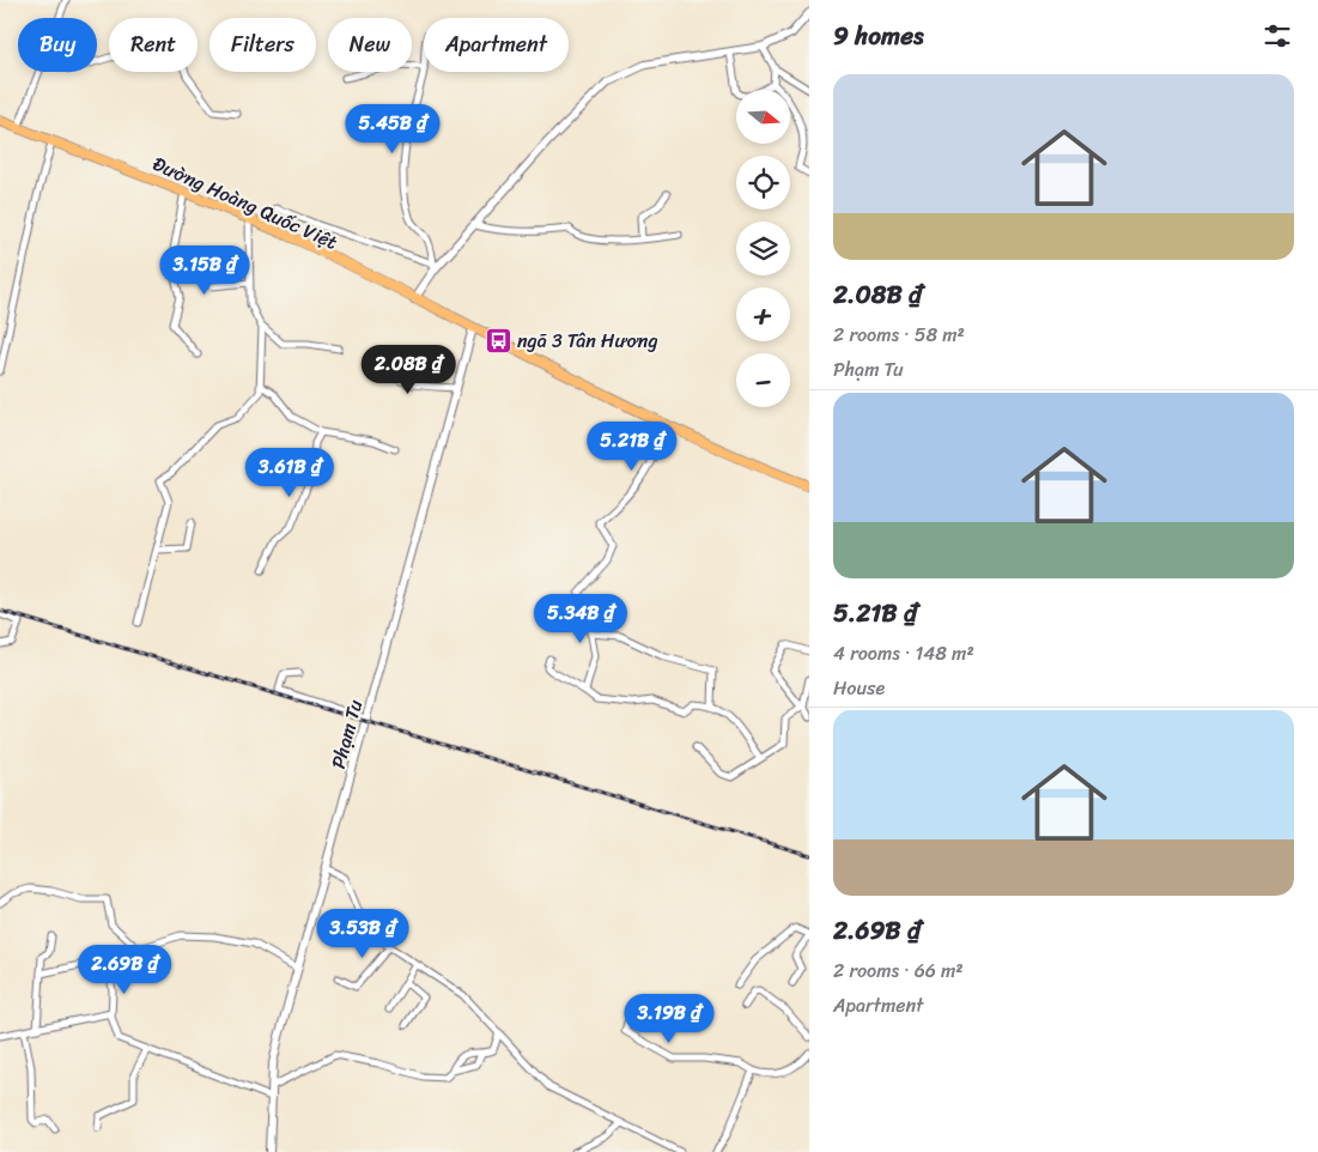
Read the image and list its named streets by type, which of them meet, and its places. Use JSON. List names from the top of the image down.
{
  "streets": {
    "highway": ["Đường Hoàng Quốc Việt"],
    "street": ["Phạm Tu"]
  },
  "crossings": [
    ["Đường Hoàng Quốc Việt", "Phạm Tu"]
  ],
  "places": {
    "bus stop": ["ngã 3 Tân Hương"]
  },
  "north": "right",
  "page": {
    "heading": "9 homes",
    "chip": [
      "Buy",
      "Rent",
      "Filters",
      "New",
      "Apartment"
    ],
    "list": [
      {
        "name": "2.08B ₫",
        "note": "2 rooms · 58 m² · Phạm Tu"
      },
      {
        "name": "5.21B ₫",
        "note": "4 rooms · 148 m² · House"
      },
      {
        "name": "2.69B ₫",
        "note": "2 rooms · 66 m² · Apartment"
      }
    ],
    "map_buttons": ["+", "−"],
    "price": [
      "5.45B ₫",
      "3.15B ₫",
      "2.08B ₫",
      "5.21B ₫",
      "3.61B ₫",
      "5.34B ₫",
      "3.53B ₫",
      "2.69B ₫",
      "3.19B ₫"
    ]
  }
}
